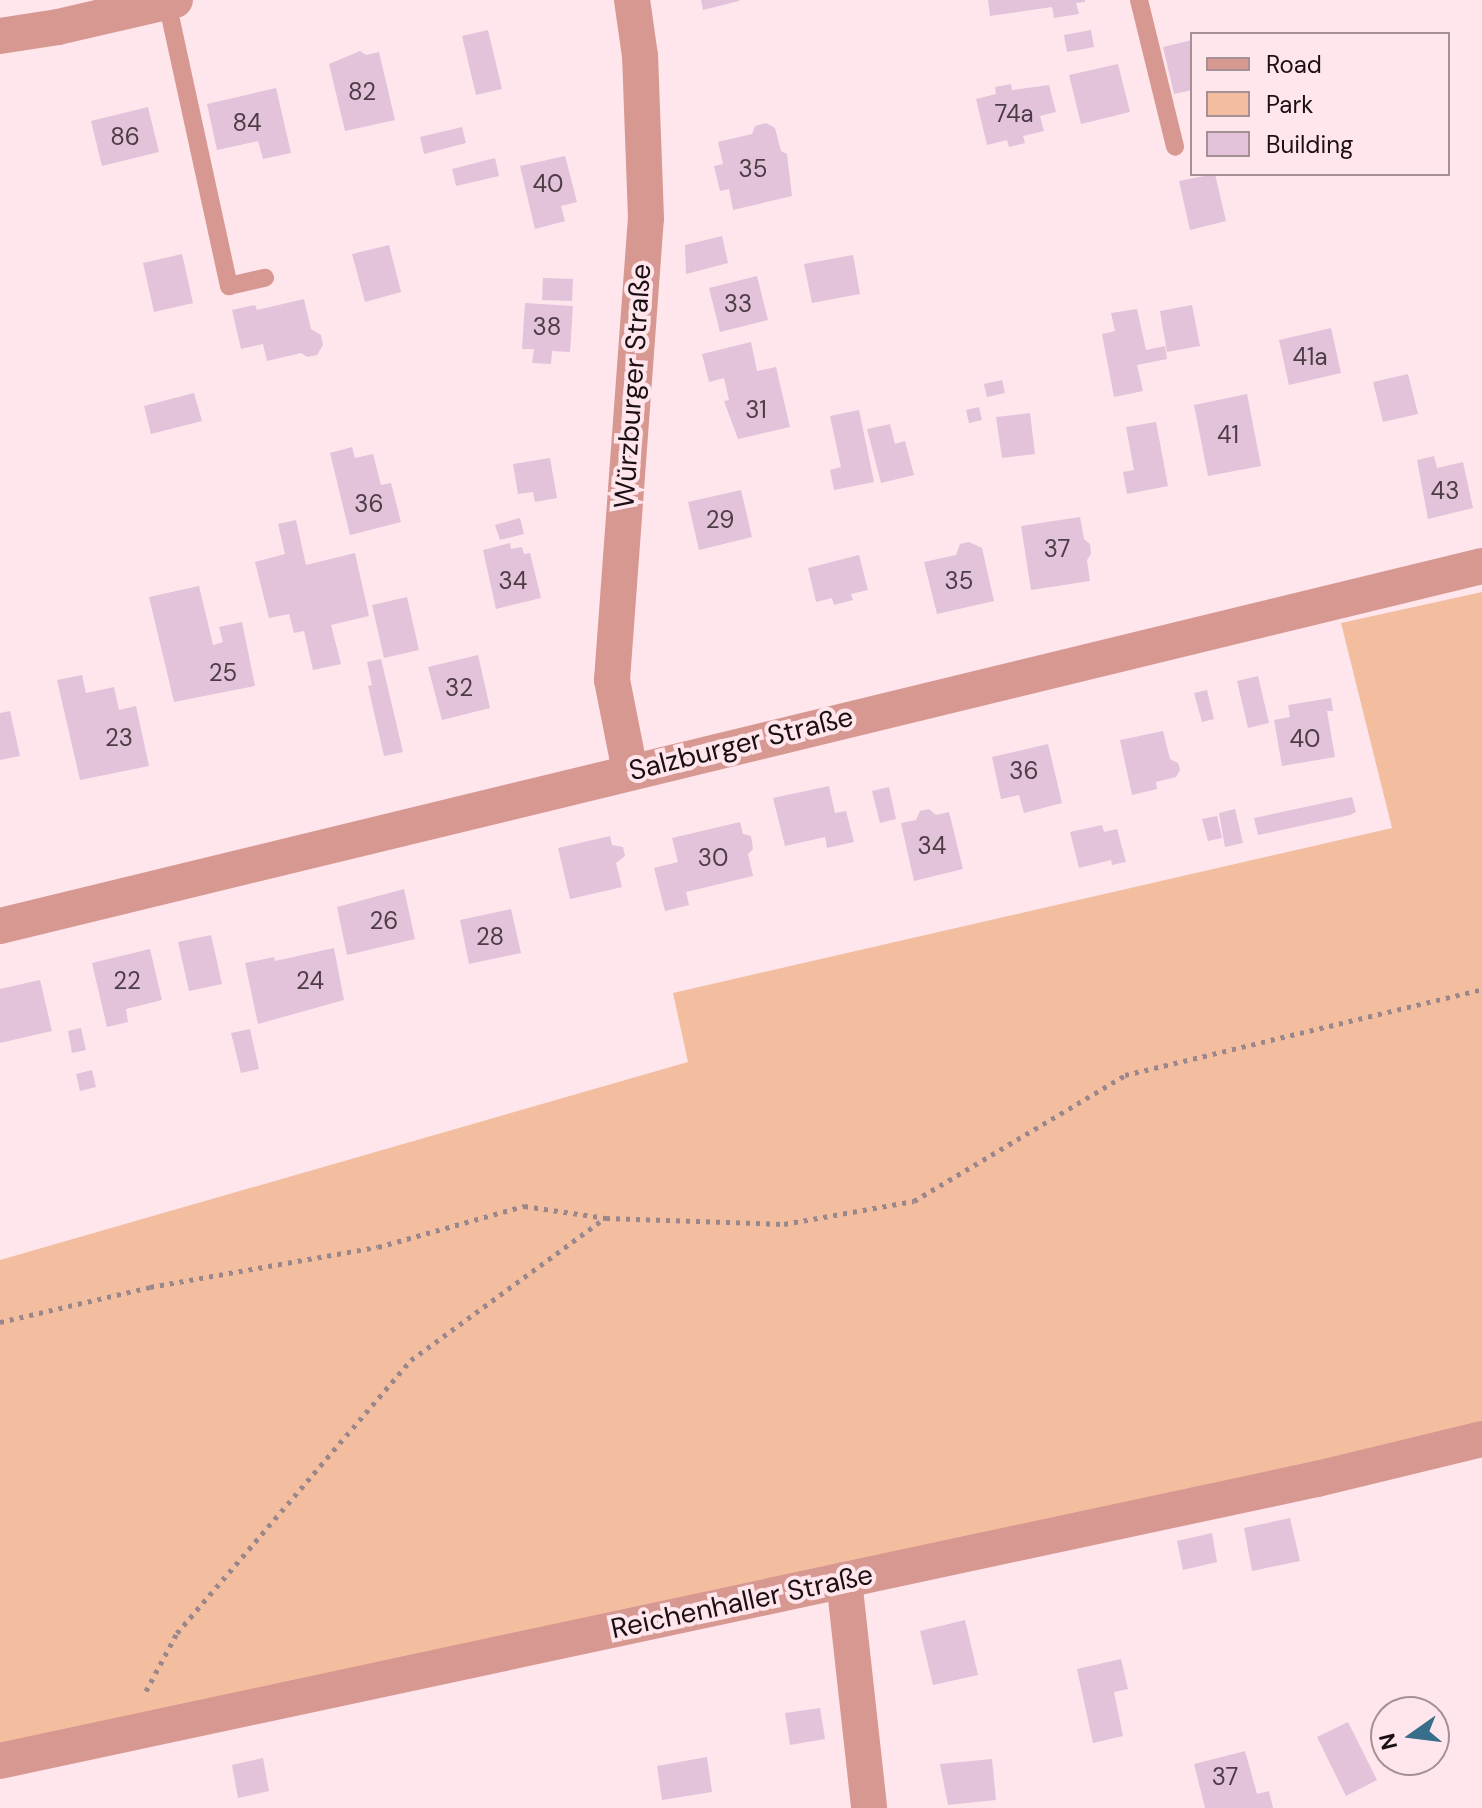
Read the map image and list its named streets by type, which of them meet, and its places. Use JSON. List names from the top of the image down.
{
  "streets": {
    "street": ["Würzburger Straße", "Salzburger Straße", "Reichenhaller Straße"]
  },
  "crossings": [
    ["Würzburger Straße", "Salzburger Straße"]
  ],
  "house_numbers": [
    "82",
    "74a",
    "84",
    "86",
    "35",
    "40",
    "33",
    "38",
    "41a",
    "31",
    "41",
    "43",
    "36",
    "29",
    "37",
    "34",
    "35",
    "25",
    "32",
    "23",
    "40",
    "36",
    "34",
    "30",
    "26",
    "28",
    "22",
    "24",
    "37"
  ],
  "legend": ["Road", "Park", "Building"],
  "north": "left"
}
